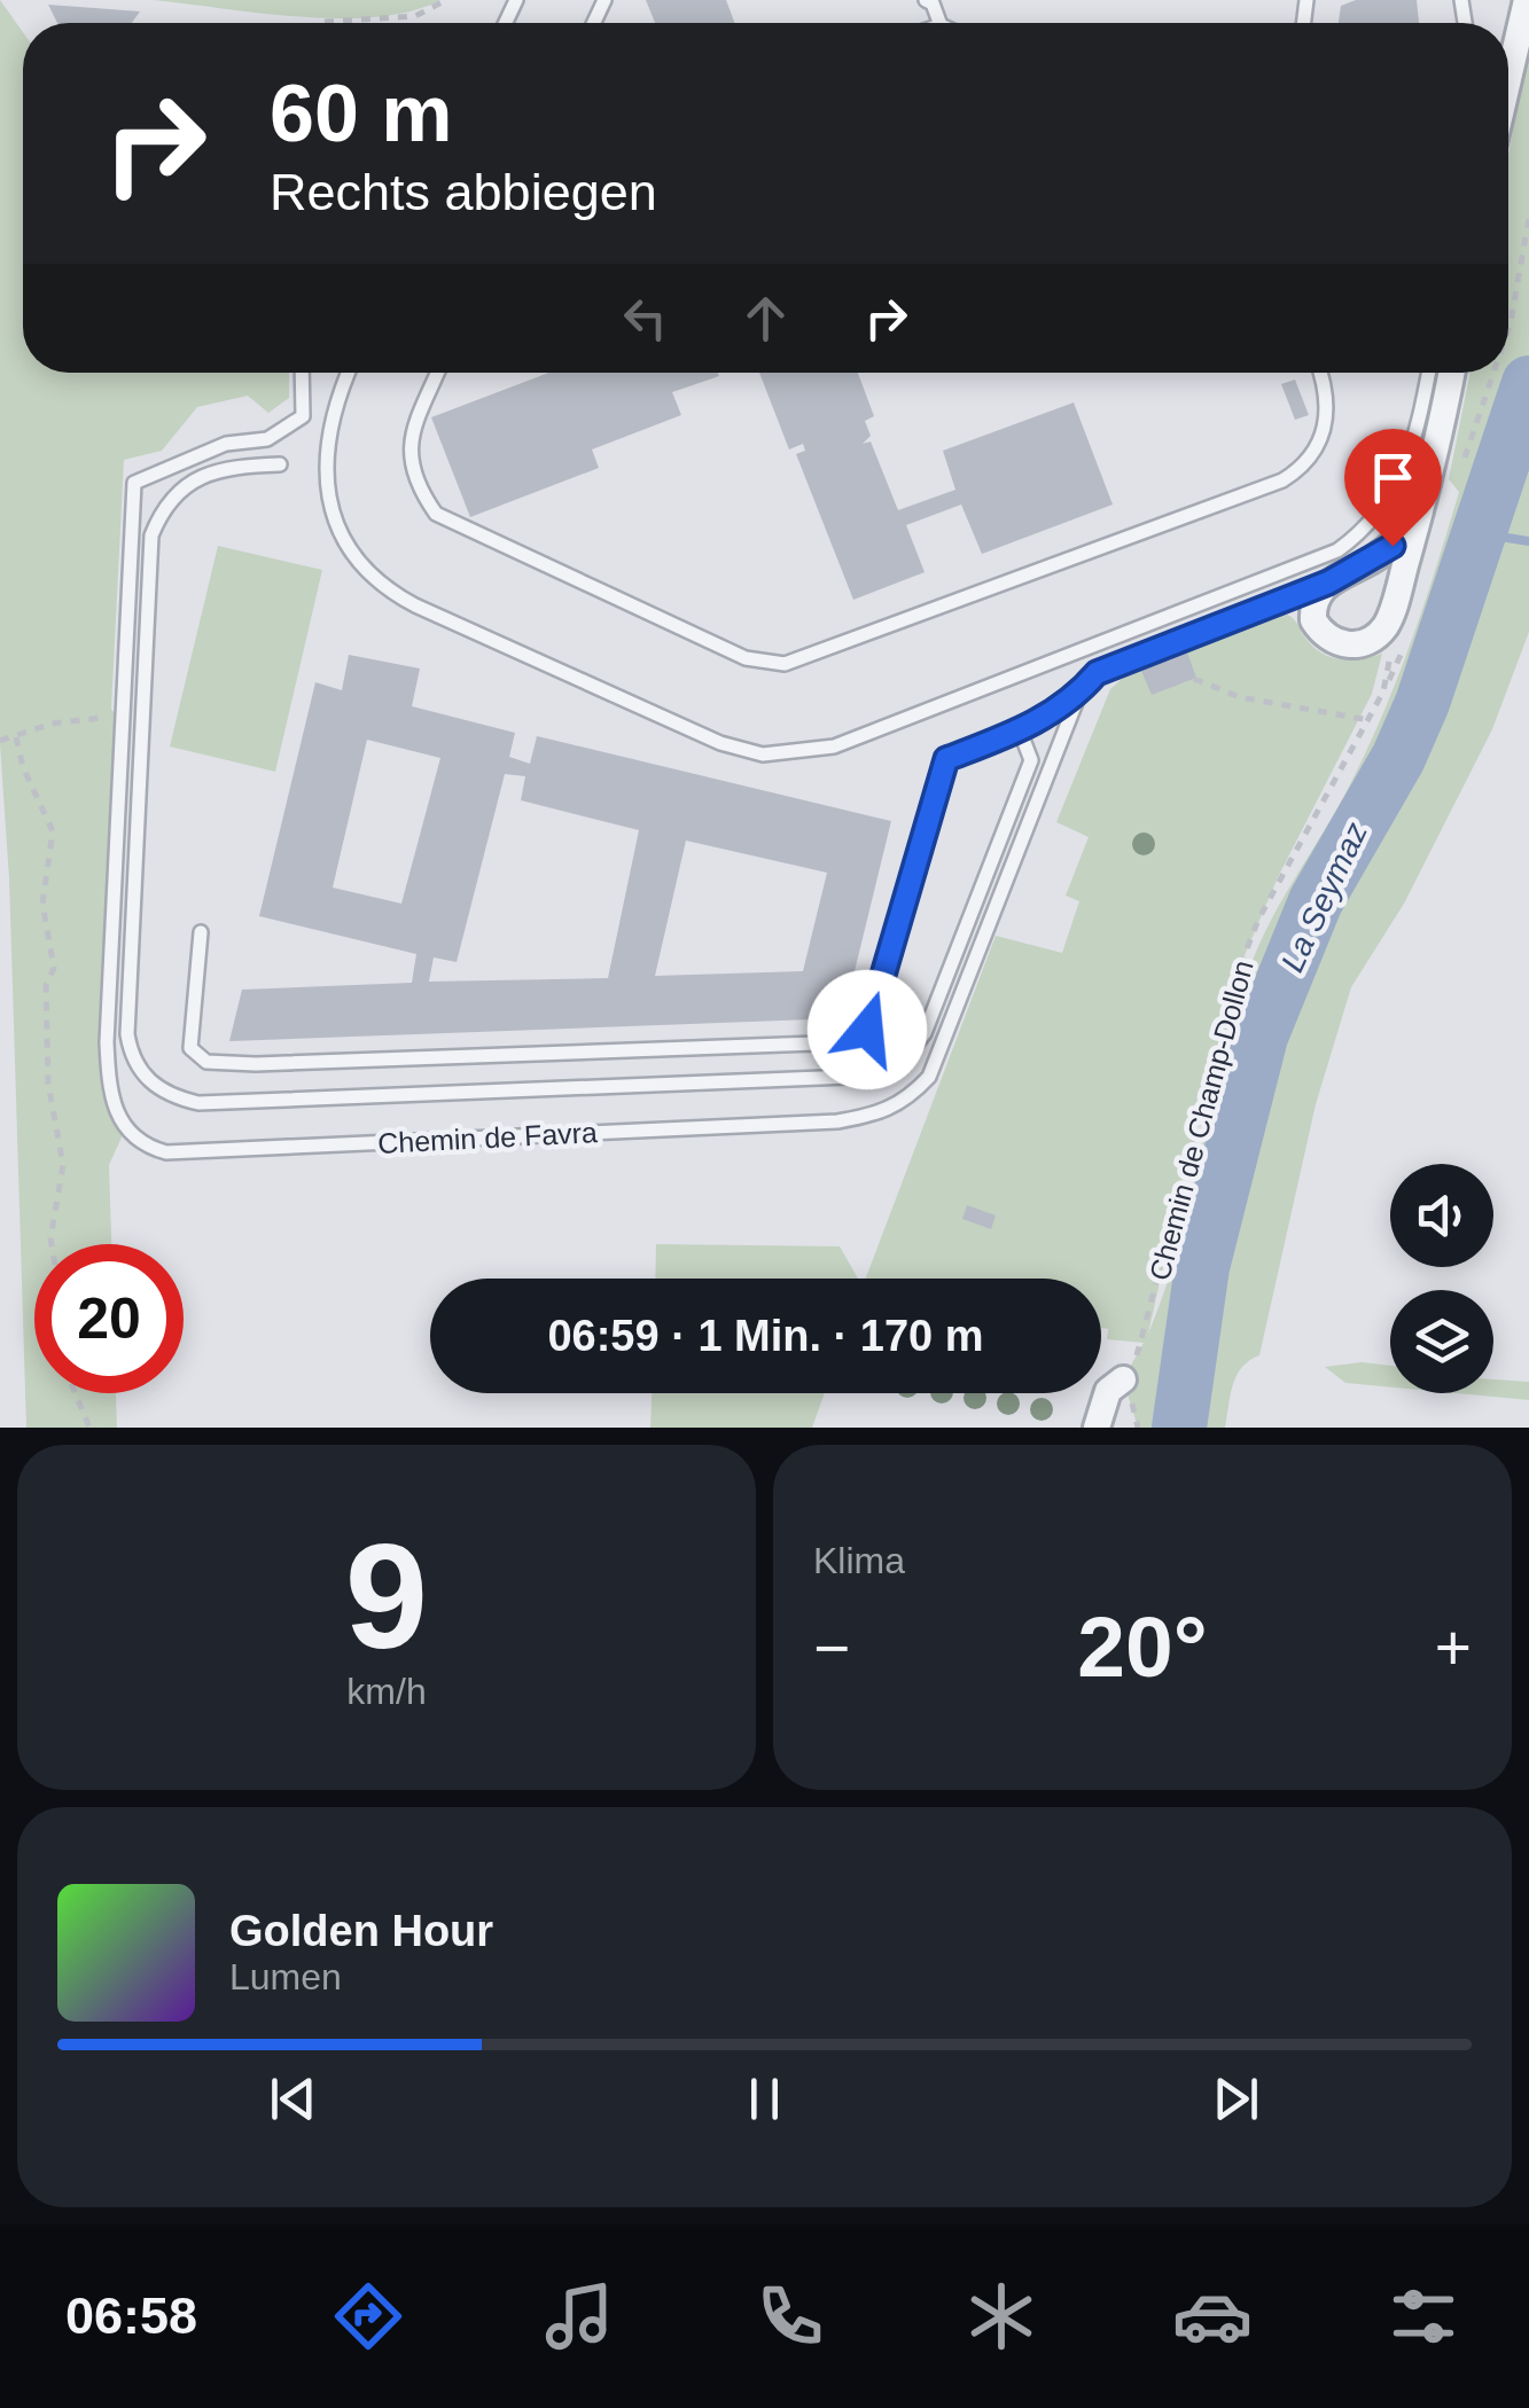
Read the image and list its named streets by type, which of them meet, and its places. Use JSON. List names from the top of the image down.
{
  "streets": {
    "lane": ["Chemin de Favra"],
    "path": ["Chemin de Champ-Dollon"]
  },
  "water": ["La Seymaz"],
  "page": {
    "turn": ["60 m", "Rechts abbiegen"],
    "limit": "20",
    "trip": "06:59 · 1 Min. · 170 m",
    "tile": [
      ["9", "km/h"],
      "Klima"
    ],
    "heat": ["−", "20°", "+"],
    "song": ["Golden Hour", "Lumen"],
    "tabs": "06:58"
  }
}
